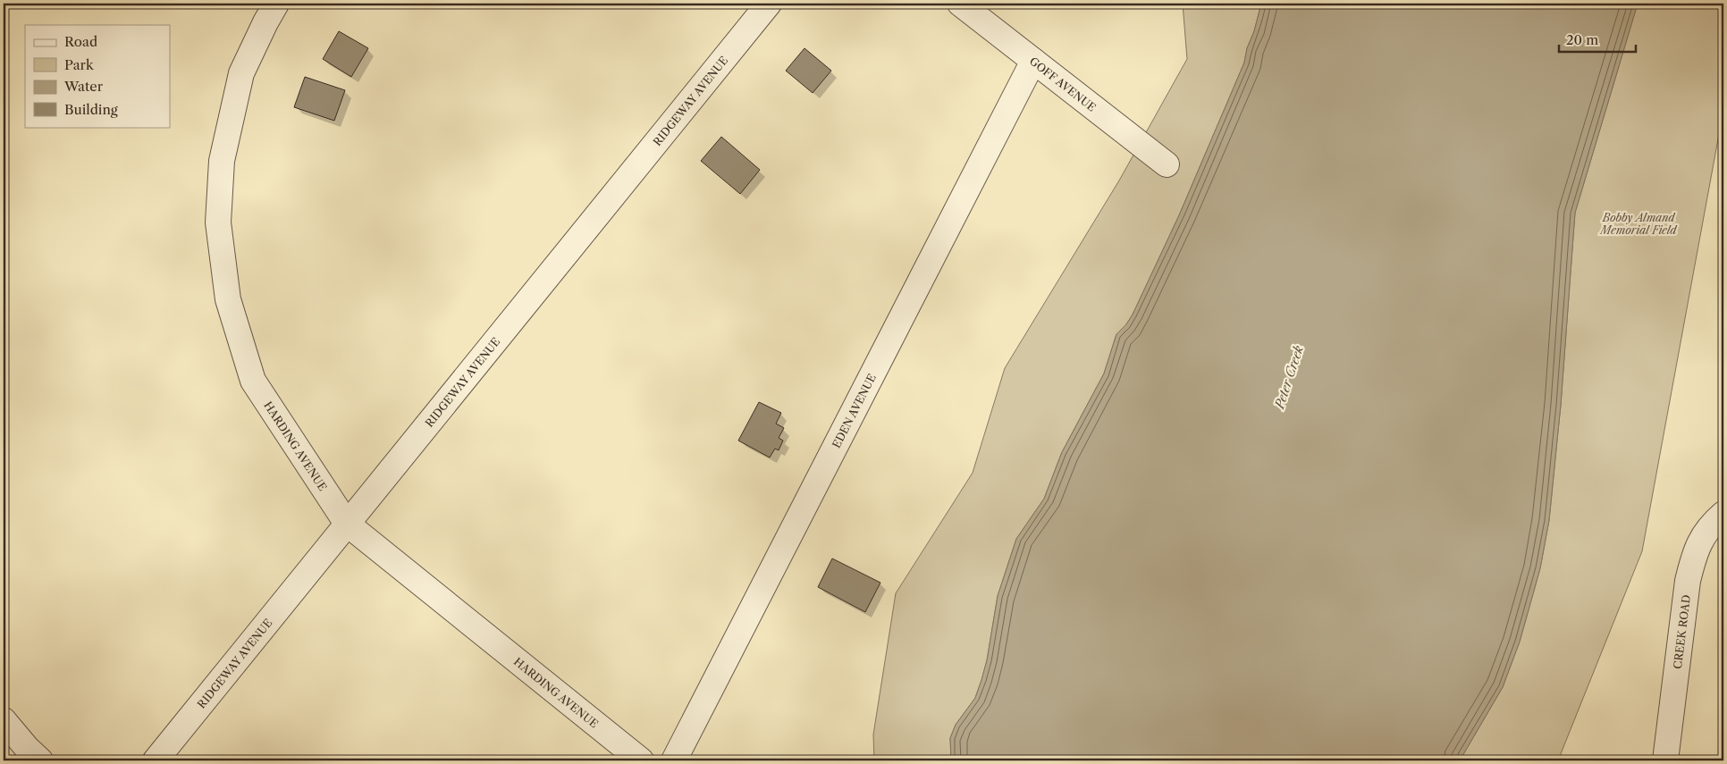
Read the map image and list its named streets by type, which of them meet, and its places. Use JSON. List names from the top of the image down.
{
  "streets": {
    "street": [
      "GOFF AVENUE",
      "RIDGEWAY AVENUE",
      "EDEN AVENUE",
      "HARDING AVENUE",
      "CREEK ROAD"
    ]
  },
  "crossings": [
    ["GOFF AVENUE", "EDEN AVENUE"],
    ["RIDGEWAY AVENUE", "HARDING AVENUE"]
  ],
  "water": ["Peter Creek"],
  "parks": ["Bobby Almand Memorial Field"],
  "legend": [
    "Road",
    "Park",
    "Water",
    "Building"
  ],
  "scale_bar": "20 m"
}
